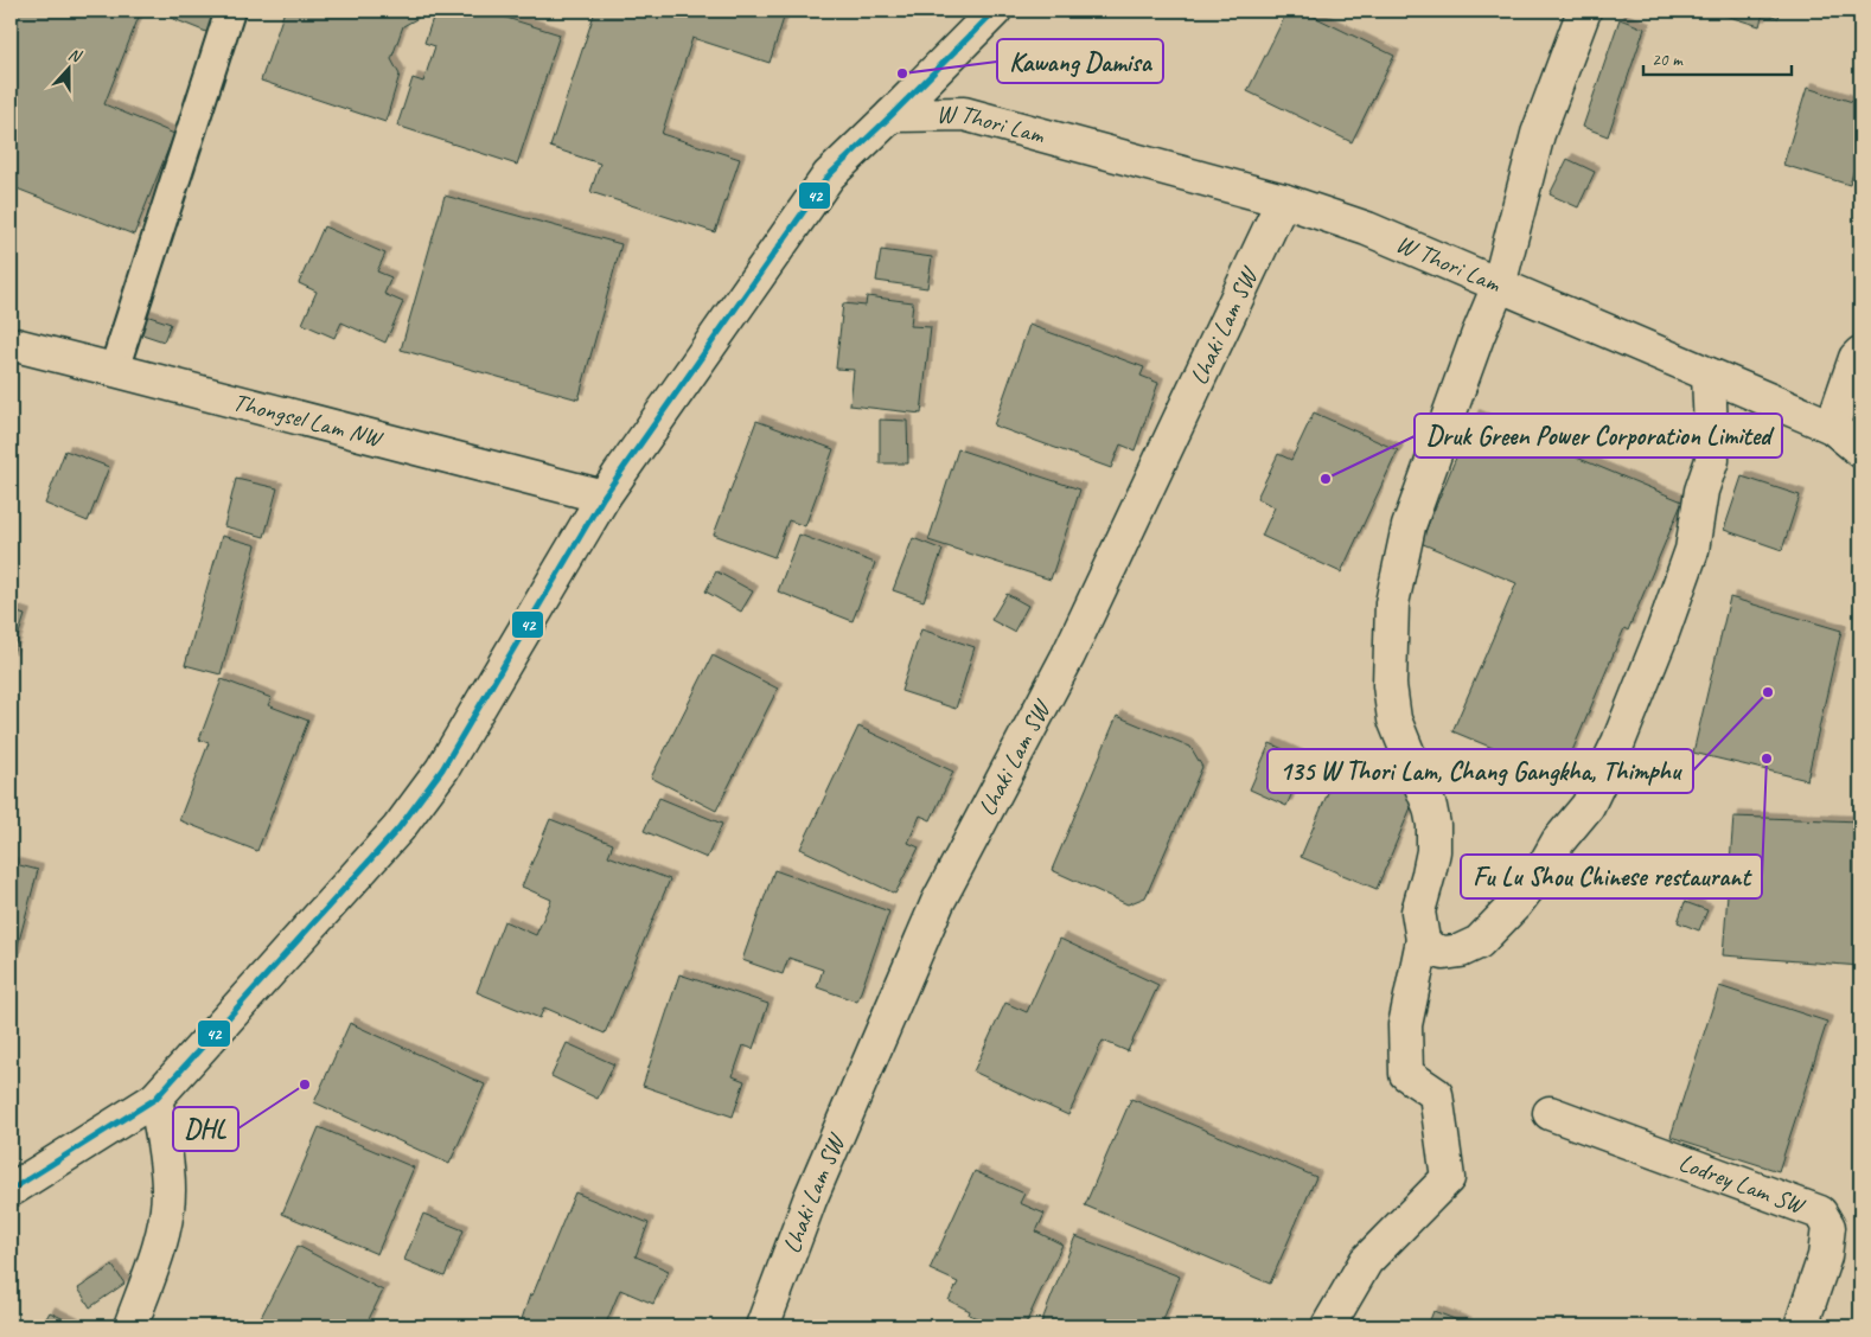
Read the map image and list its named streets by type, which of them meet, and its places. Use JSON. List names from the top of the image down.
{
  "streets": {
    "street": [
      "W Thori Lam",
      "Lhaki Lam SW",
      "Thongsel Lam NW",
      "Lodrey Lam SW"
    ]
  },
  "crossings": [
    ["W Thori Lam", "Lhaki Lam SW"]
  ],
  "places": [
    "Kawang Damisa",
    "Druk Green Power Corporation Limited",
    "135 W Thori Lam, Chang Gangkha, Thimphu",
    "Fu Lu Shou Chinese restaurant",
    "DHL"
  ],
  "lines": ["transit line 42"],
  "scale_bar": "20 m",
  "north": "top"
}
